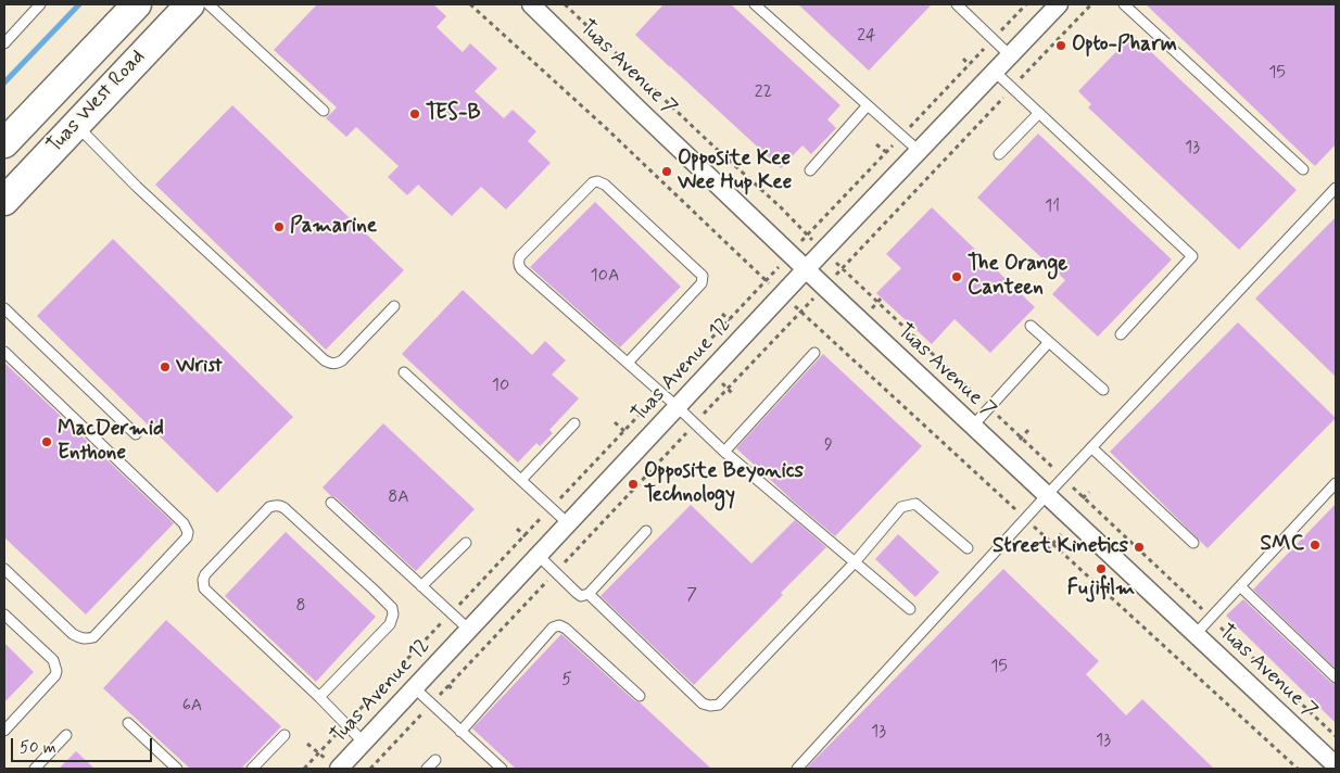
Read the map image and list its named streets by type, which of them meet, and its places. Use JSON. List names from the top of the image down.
{
  "streets": {
    "main road": ["Tuas West Road"],
    "street": ["Tuas Avenue 7", "Tuas Avenue 12"]
  },
  "crossings": [
    ["Tuas Avenue 7", "Tuas Avenue 12"]
  ],
  "places": [
    "Opto-Pharm",
    "TES-B",
    "Opposite Kee Wee Hup Kee",
    "Pamarine",
    "The Orange Canteen",
    "Wrist",
    "MacDermid Enthone",
    "Opposite Beyonics Technology",
    "SMC",
    "Street Kinetics",
    "Fujifilm"
  ],
  "house_numbers": [
    "24",
    "15",
    "22",
    "13",
    "11",
    "10A",
    "10",
    "9",
    "8A",
    "7",
    "8",
    "15",
    "5",
    "6A",
    "13",
    "13"
  ],
  "scale_bar": "50 m"
}
